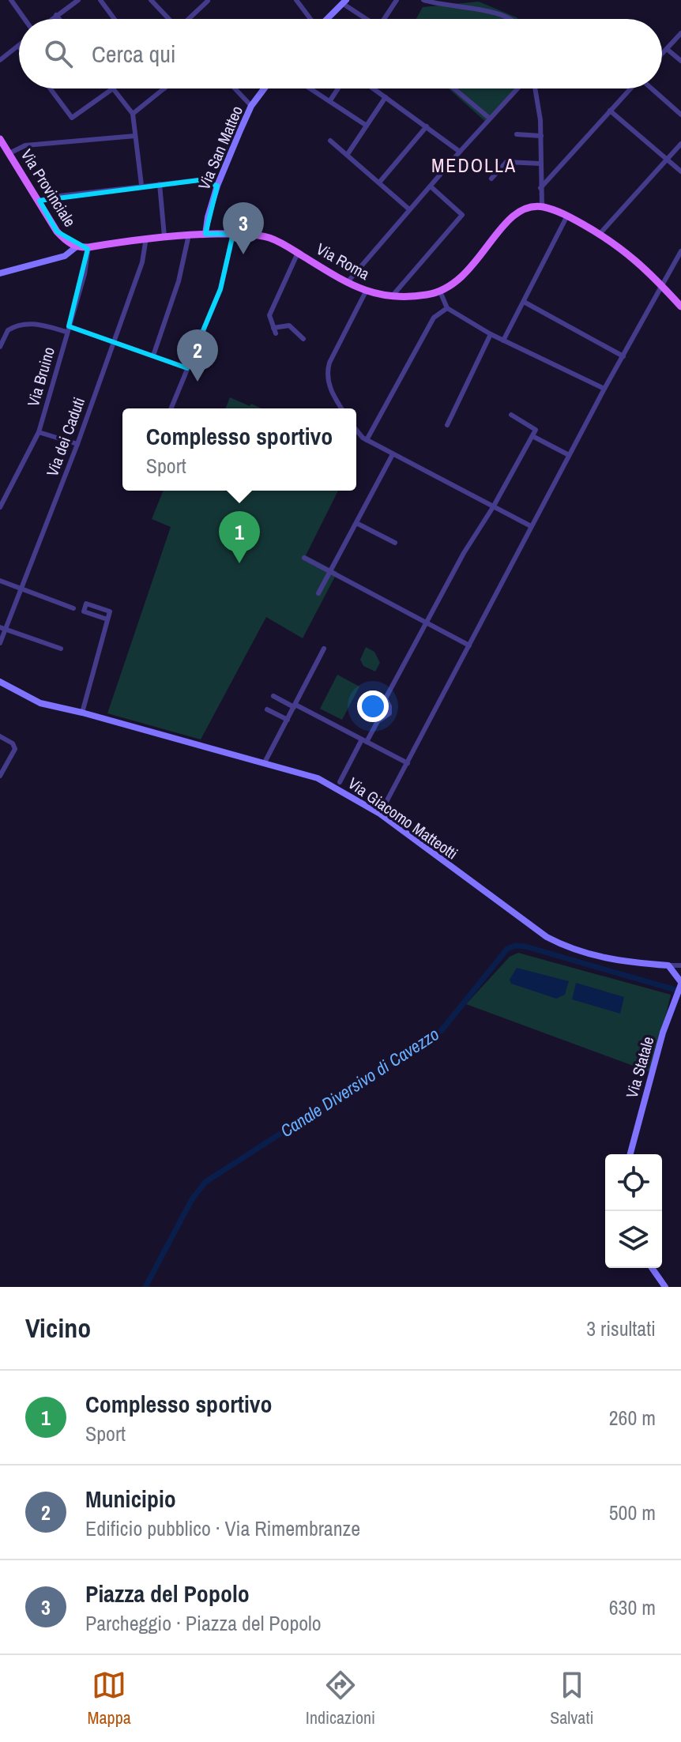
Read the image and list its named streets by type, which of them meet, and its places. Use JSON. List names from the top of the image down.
{
  "streets": {
    "main road": ["Via Provinciale", "Via Roma"],
    "street": [
      "Via San Matteo",
      "Via Bruino",
      "Via dei Caduti",
      "Via Giacomo Matteotti",
      "Via Statale"
    ]
  },
  "crossings": [
    ["Via San Matteo", "Via Roma"],
    ["Via Provinciale", "Via Roma"],
    ["Via Roma", "Via Bruino"],
    ["Via Roma", "Via dei Caduti"]
  ],
  "districts": ["MEDOLLA"],
  "water": ["Canale Diversivo di Cavezzo"],
  "page": {
    "search": "Cerca qui",
    "pins": ["3", "2", "1"],
    "popup": ["Complesso sportivo", "Sport"],
    "heading": ["Vicino", "3 risultati"],
    "list": [
      {
        "mark": "1",
        "name": "Complesso sportivo",
        "note": "Sport",
        "value": "260 m"
      },
      {
        "mark": "2",
        "name": "Municipio",
        "note": "Edificio pubblico · Via Rimembranze",
        "value": "500 m"
      },
      {
        "mark": "3",
        "name": "Piazza del Popolo",
        "note": "Parcheggio · Piazza del Popolo",
        "value": "630 m"
      }
    ],
    "nav": ["Mappa", "Indicazioni", "Salvati"]
  }
}
